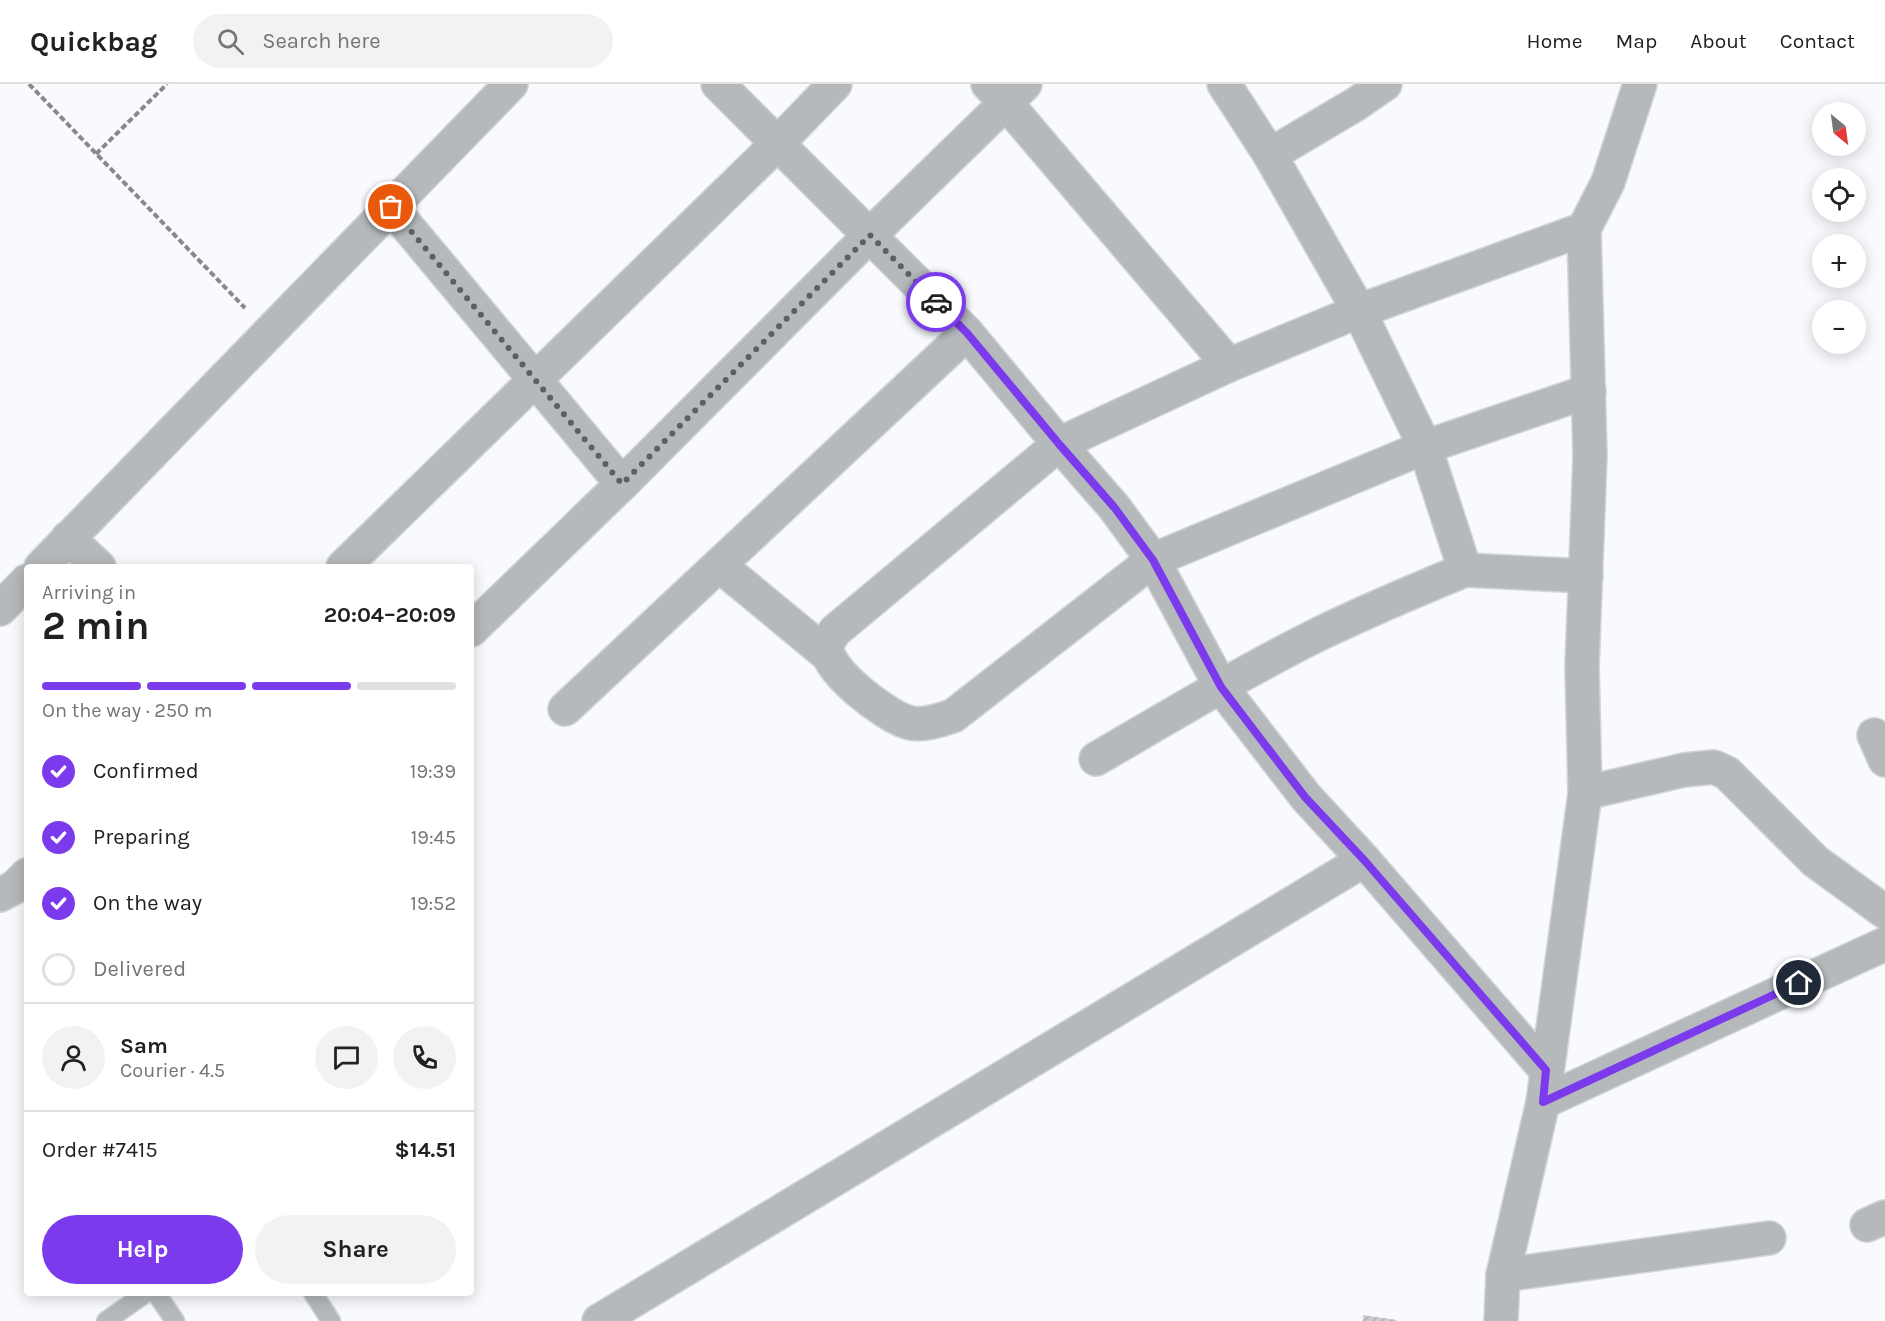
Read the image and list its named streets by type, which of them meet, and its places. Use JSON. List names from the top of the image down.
{
  "north": "bottom right",
  "page": {
    "header": "Quickbag",
    "search": "Search here",
    "nav": [
      "Home",
      "Map",
      "About",
      "Contact"
    ],
    "map_buttons": ["+", "−"],
    "heading": ["2 min", "Arriving in", "20:04–20:09"],
    "panel": [
      "Sam",
      "Courier · 4.5",
      "Order #7415",
      "$14.51"
    ],
    "bar": "On the way · 250 m",
    "list": [
      ["Confirmed", "19:39"],
      ["Preparing", "19:45"],
      ["On the way", "19:52"],
      "Delivered"
    ],
    "buttons": ["Help", "Share"]
  }
}
